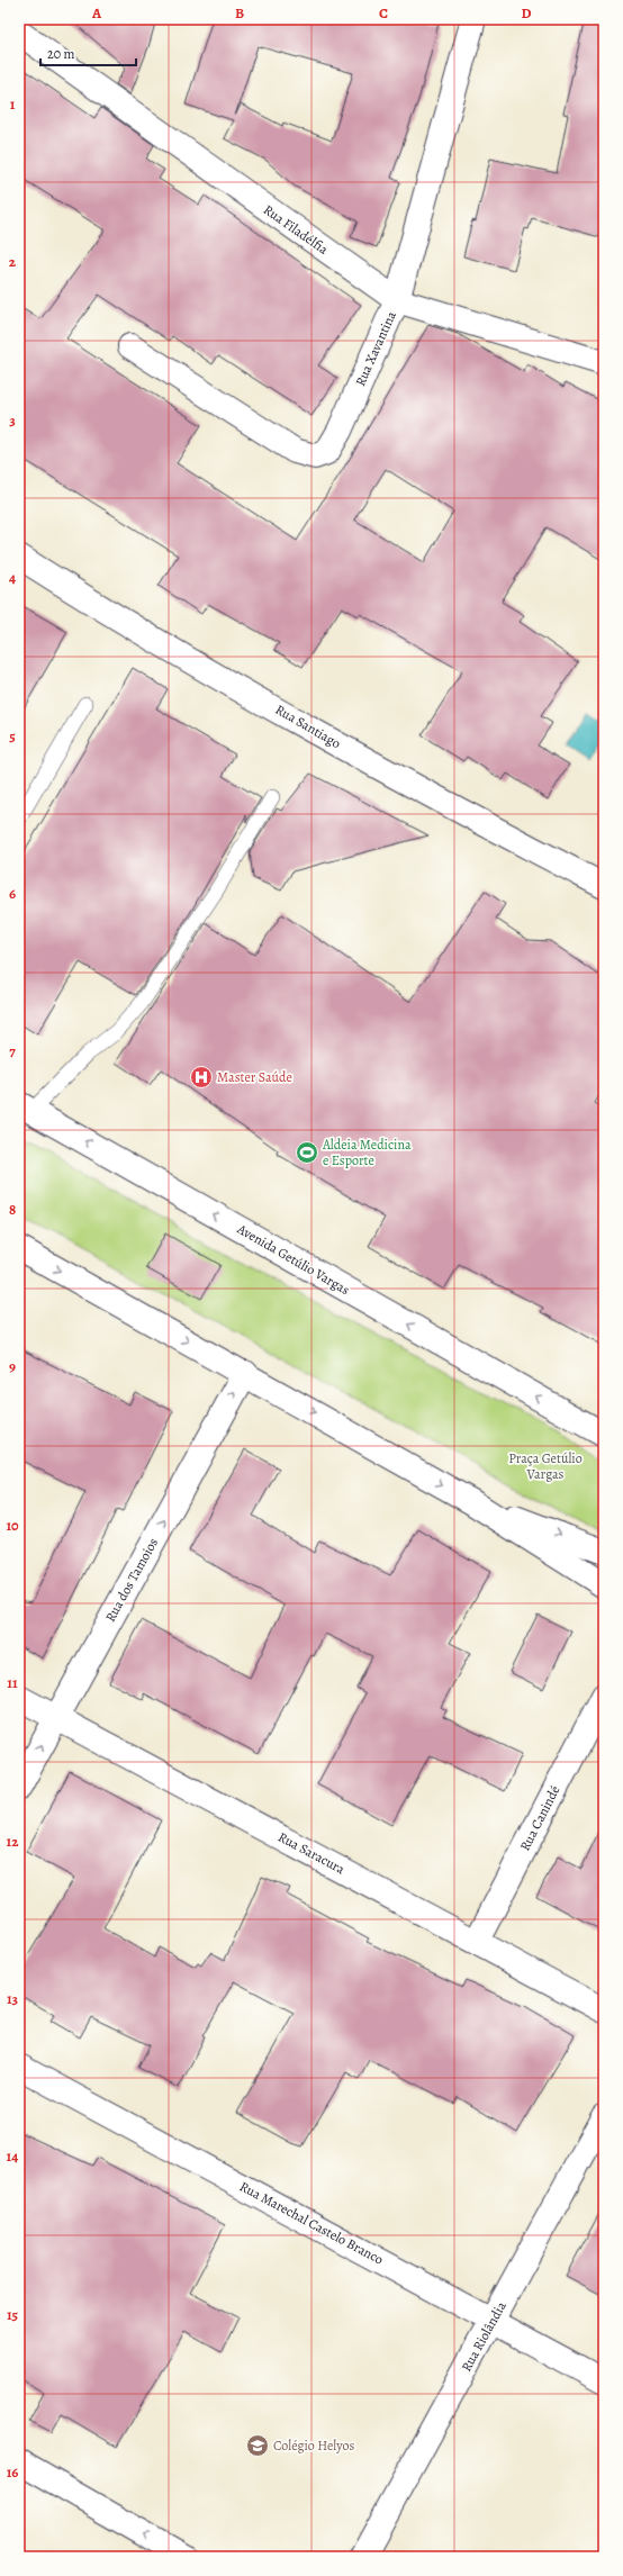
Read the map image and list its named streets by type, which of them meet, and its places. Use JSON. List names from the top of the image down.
{
  "streets": {
    "street": [
      "Rua Filadélfia",
      "Rua Xavantina",
      "Rua Santiago",
      "Avenida Getúlio Vargas",
      "Rua dos Tamoios",
      "Rua Canindé",
      "Rua Saracura",
      "Rua Marechal Castelo Branco",
      "Rua Riolândia"
    ]
  },
  "crossings": [
    ["Rua Filadélfia", "Rua Xavantina"],
    ["Rua dos Tamoios", "Rua Saracura"],
    ["Rua Canindé", "Rua Saracura"],
    ["Rua Marechal Castelo Branco", "Rua Riolândia"]
  ],
  "one_way": ["Rua dos Tamoios"],
  "parks": ["Praça Getúlio Vargas"],
  "places": {
    "hospital": ["Master Saúde"],
    "sports": ["Aldeia Medicina e Esporte"],
    "school or university": ["Colégio Helyos"]
  },
  "scale_bar": "20 m",
  "grid": {
    "columns": [
      "A",
      "B",
      "C",
      "D"
    ],
    "rows": [
      "1",
      "2",
      "3",
      "4",
      "5",
      "6",
      "7",
      "8",
      "9",
      "10",
      "11",
      "12",
      "13",
      "14",
      "15",
      "16"
    ]
  }
}
